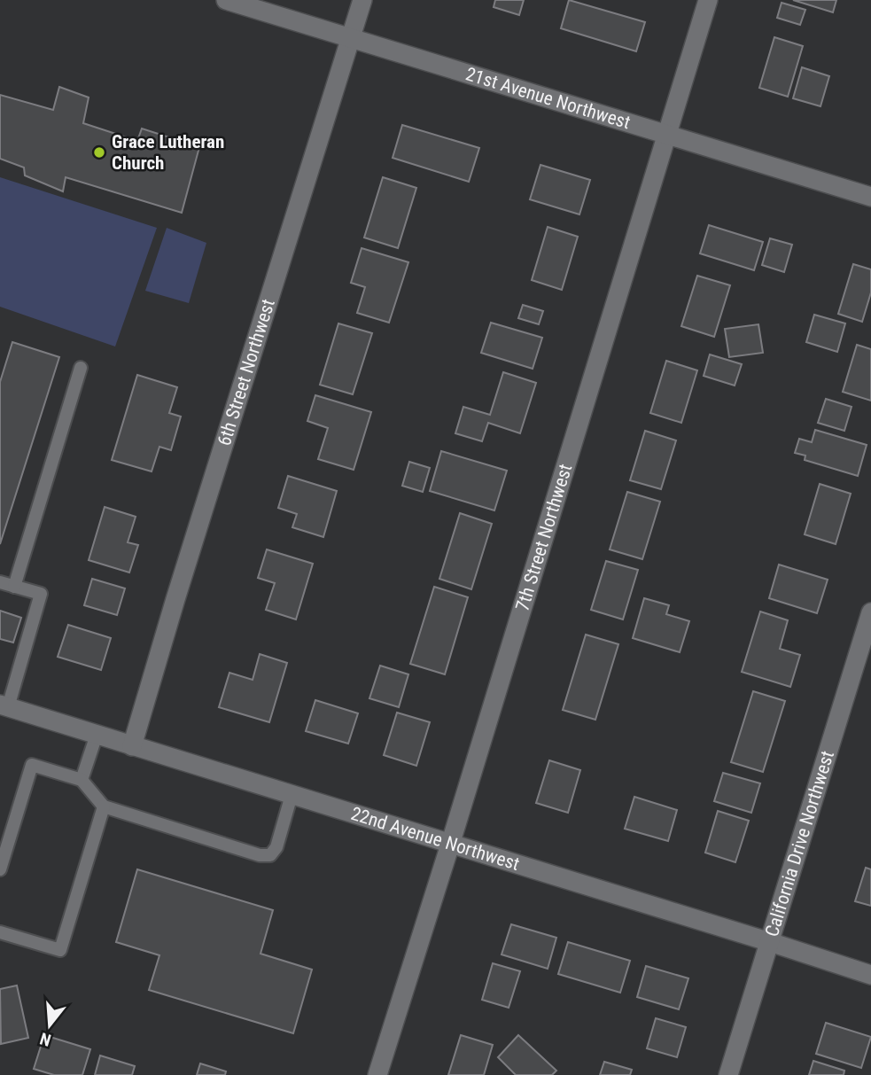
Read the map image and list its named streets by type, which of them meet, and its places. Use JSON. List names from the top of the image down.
{
  "streets": {
    "street": [
      "21st Avenue Northwest",
      "6th Street Northwest",
      "7th Street Northwest",
      "22nd Avenue Northwest",
      "California Drive Northwest"
    ]
  },
  "crossings": [
    ["21st Avenue Northwest", "6th Street Northwest"],
    ["21st Avenue Northwest", "7th Street Northwest"],
    ["6th Street Northwest", "22nd Avenue Northwest"],
    ["7th Street Northwest", "22nd Avenue Northwest"],
    ["22nd Avenue Northwest", "California Drive Northwest"]
  ],
  "places": ["Grace Lutheran Church"],
  "north": "bottom"
}
